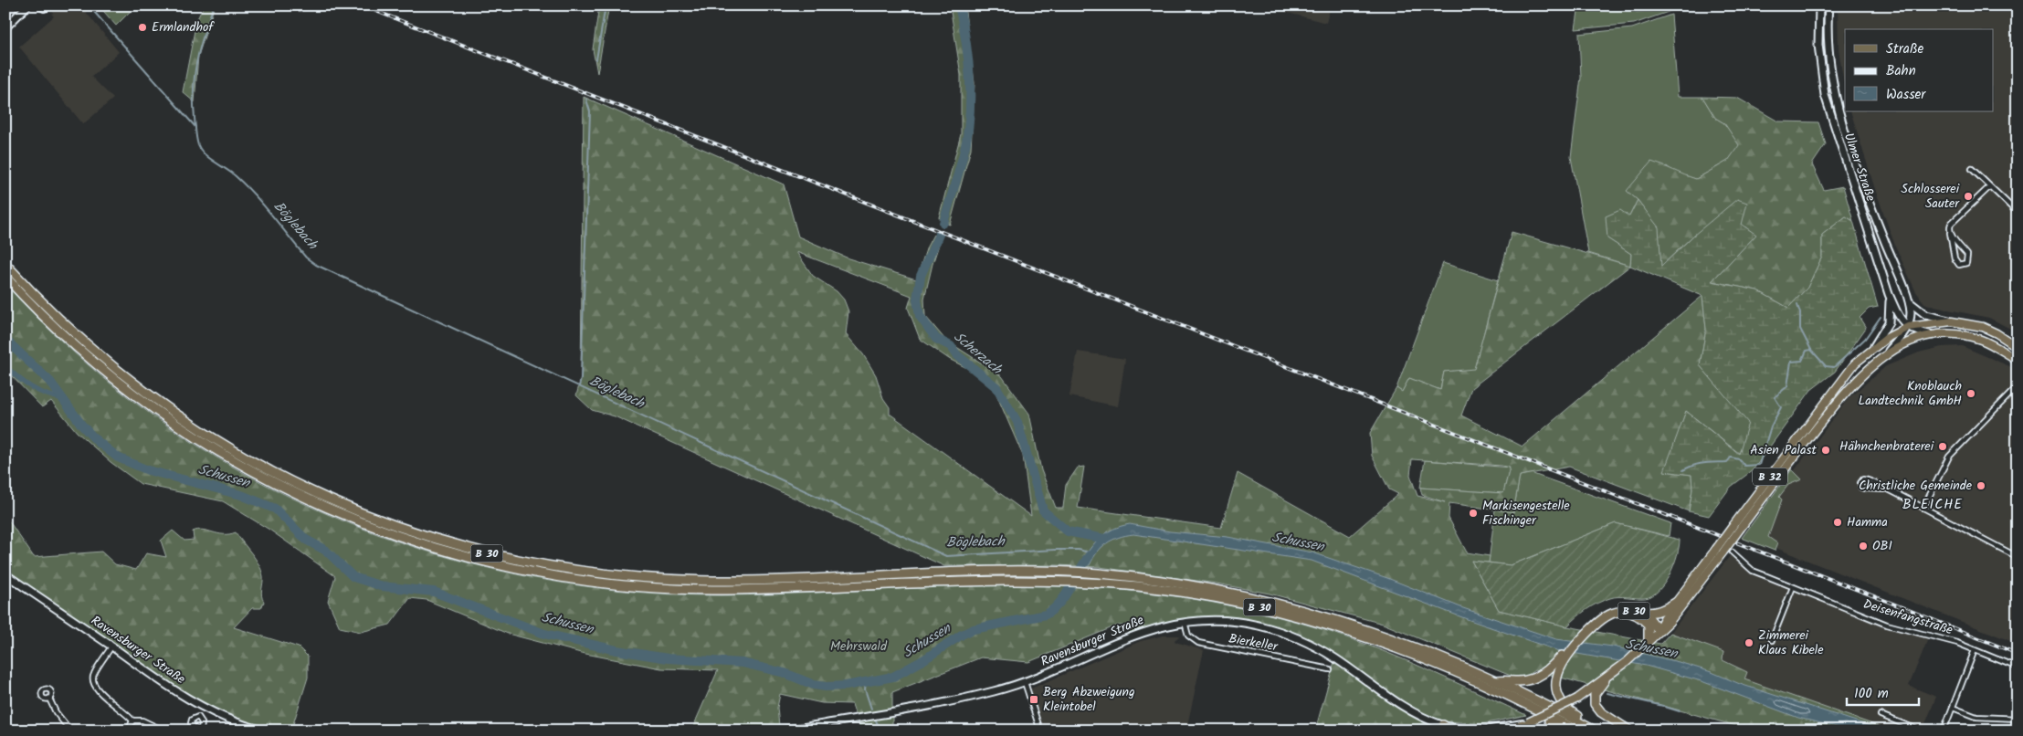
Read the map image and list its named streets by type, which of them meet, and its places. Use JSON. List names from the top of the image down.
{
  "streets": {
    "highway": ["B 32", "B 30"],
    "main road": ["Ulmer Straße", "Ravensburger Straße"],
    "street": ["Deisenfangstraße", "Bierkeller"]
  },
  "crossings": [
    ["Ulmer Straße", "B 32"],
    ["B 32", "B 30"],
    ["Ravensburger Straße", "Bierkeller"]
  ],
  "districts": ["BLEICHE"],
  "water": ["Böglebach", "Scherzach", "Schussen"],
  "parks": ["Mehrswald"],
  "places": {
    "other": [
      "Ermlandhof",
      "Schlosserei Sauter",
      "Knoblauch Landtechnik GmbH",
      "Hähnchenbraterei",
      "Asien Palast",
      "Christliche Gemeinde",
      "Markisengestelle Fischinger",
      "Hamma",
      "OBI",
      "Zimmerei Klaus Kibele"
    ],
    "transit": ["Berg Abzweigung Kleintobel"]
  },
  "legend": ["Straße", "Bahn", "Wasser"],
  "scale_bar": "100 m"
}
